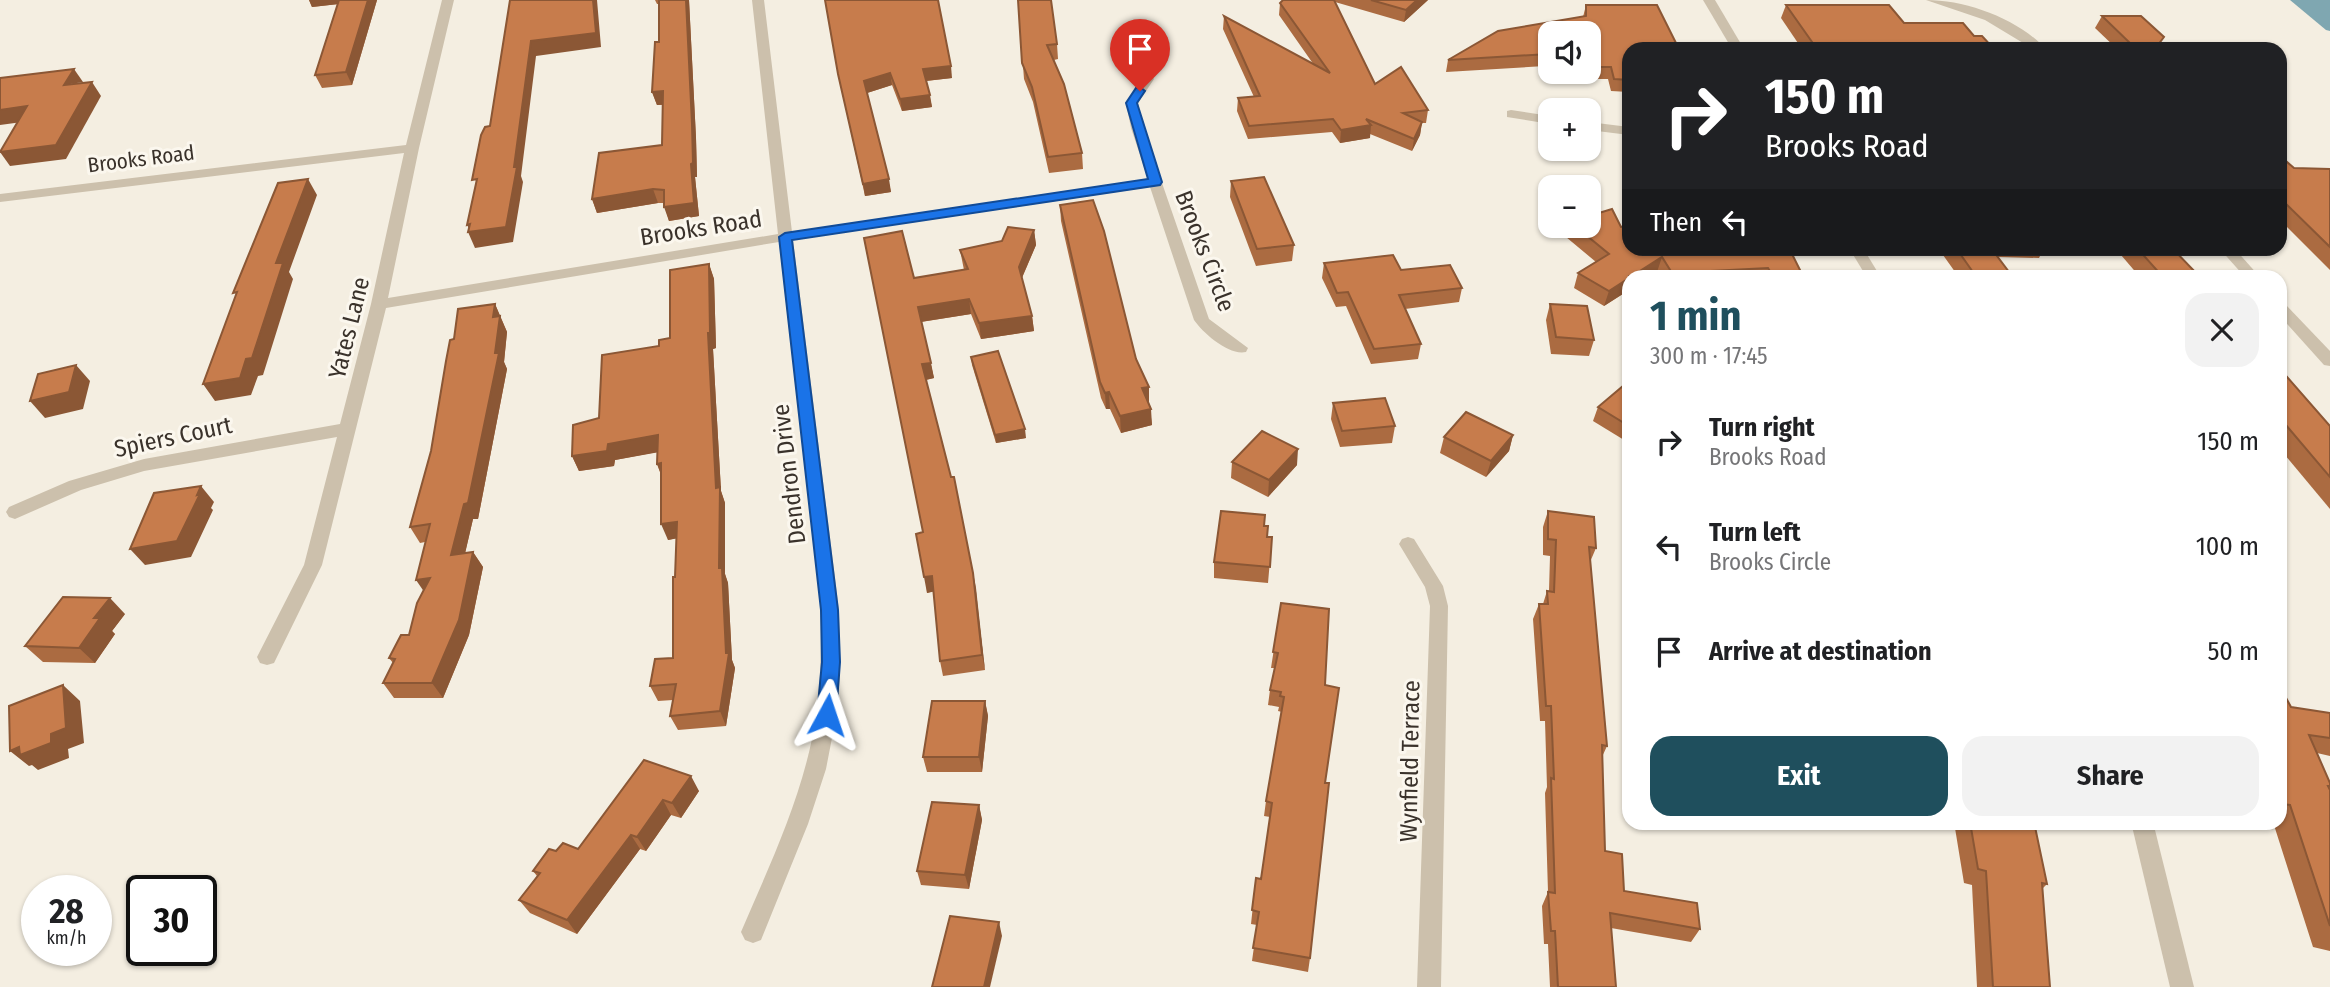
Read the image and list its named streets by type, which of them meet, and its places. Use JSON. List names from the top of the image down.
{
  "streets": {
    "street": [
      "Brooks Road",
      "Brooks Circle",
      "Yates Lane",
      "Spiers Court",
      "Dendron Drive",
      "Wynfield Terrace"
    ]
  },
  "crossings": [
    ["Brooks Road", "Brooks Circle"],
    ["Brooks Road", "Yates Lane"],
    ["Brooks Road", "Dendron Drive"],
    ["Yates Lane", "Spiers Court"]
  ],
  "page": {
    "map_buttons": ["+", "−"],
    "turn": ["150 m", "Brooks Road"],
    "then": "Then",
    "heading": ["1 min", "300 m · 17:45"],
    "list": [
      {
        "name": "Turn right",
        "note": "Brooks Road",
        "value": "150 m"
      },
      {
        "name": "Turn left",
        "note": "Brooks Circle",
        "value": "100 m"
      },
      {
        "name": "Arrive at destination",
        "value": "50 m"
      }
    ],
    "buttons": ["Exit", "Share"],
    "speed": "28 km/h",
    "limit": "30"
  }
}
